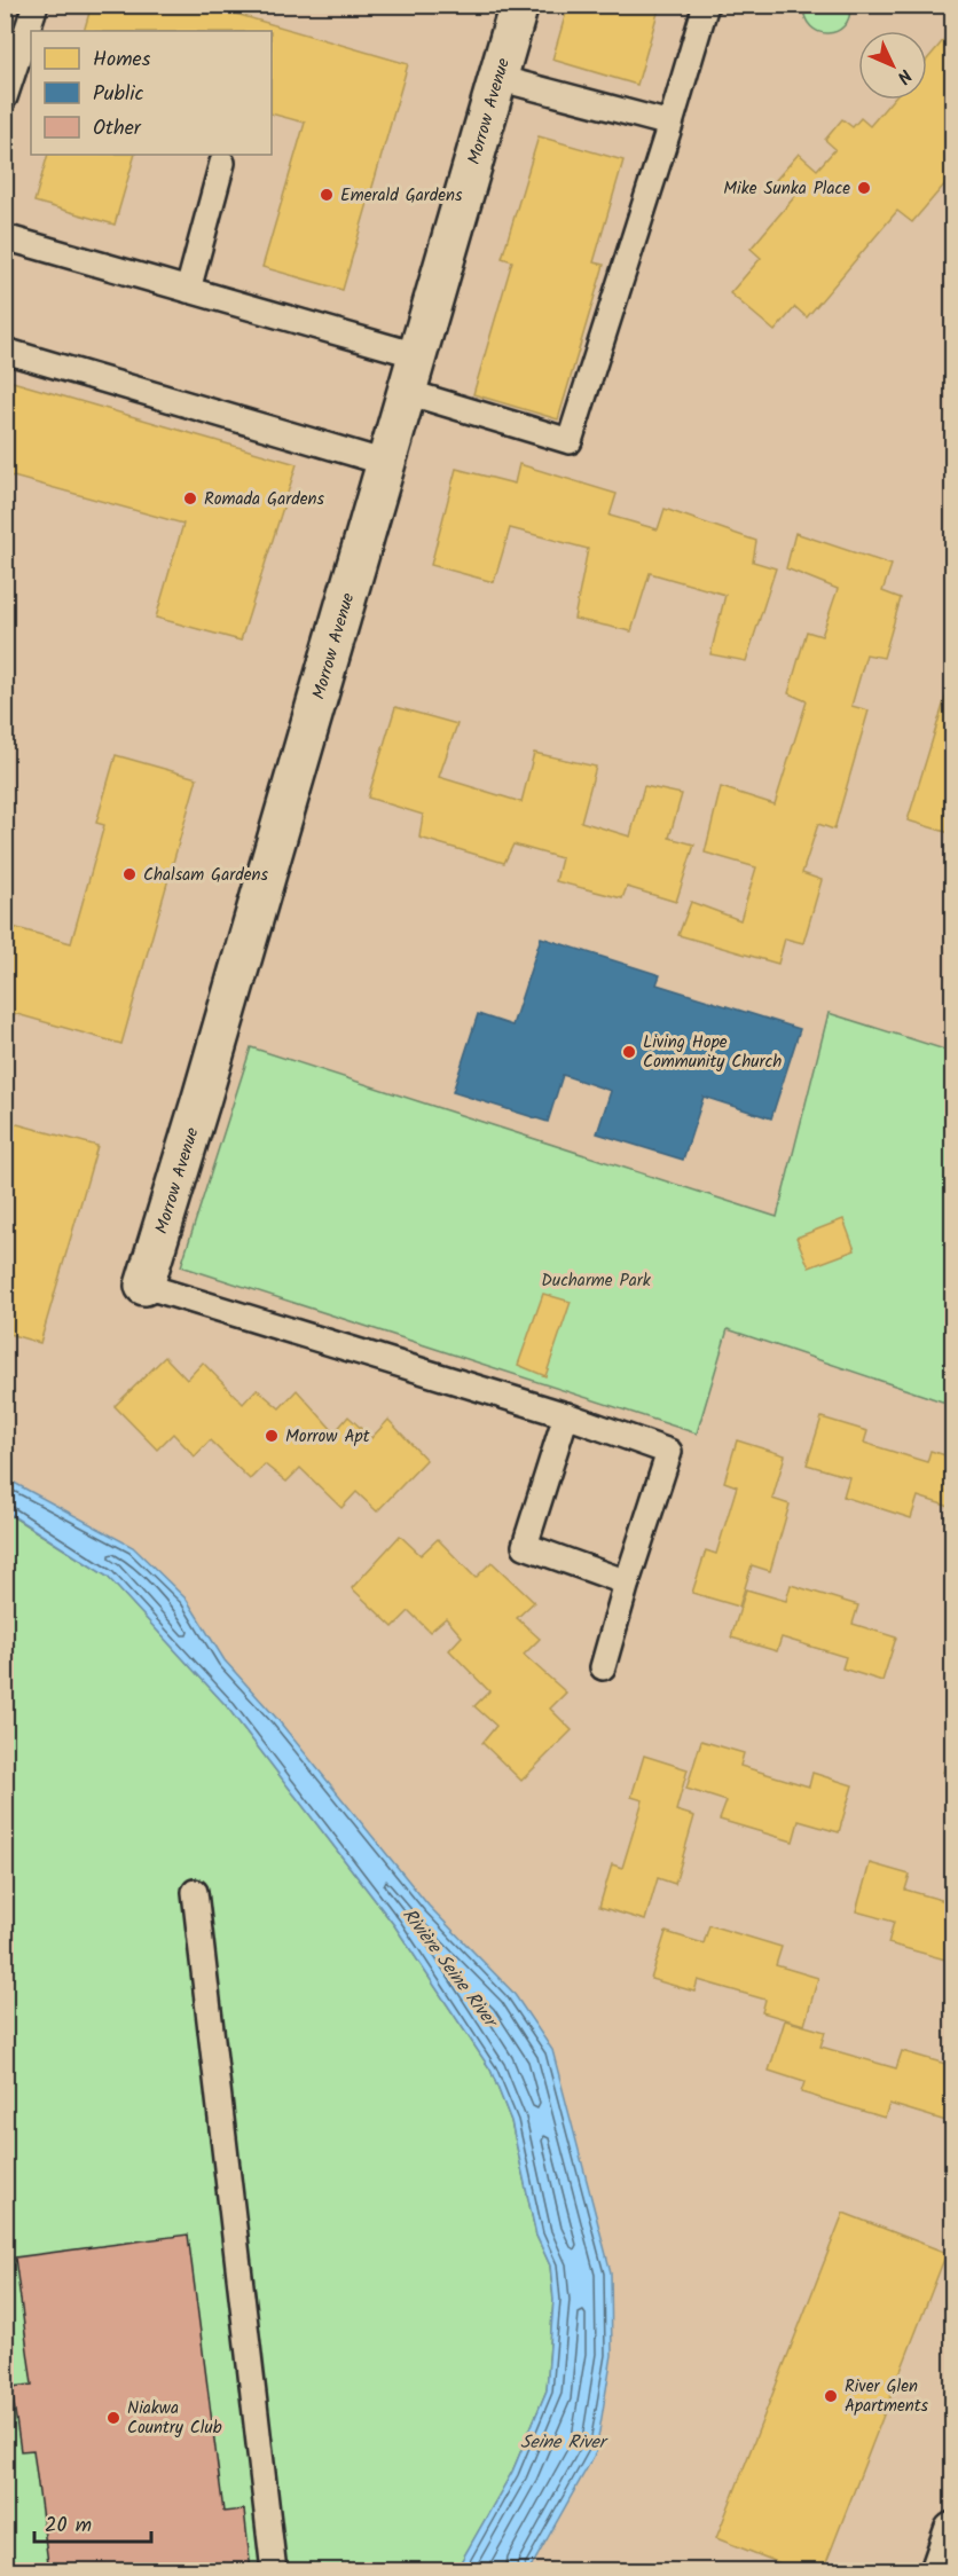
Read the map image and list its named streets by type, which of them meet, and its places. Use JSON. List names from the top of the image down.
{
  "streets": {
    "street": ["Morrow Avenue"]
  },
  "water": ["Rivière Seine River", "Seine River"],
  "parks": ["Ducharme Park"],
  "places": [
    "Mike Sunka Place",
    "Emerald Gardens",
    "Romada Gardens",
    "Chalsam Gardens",
    "Living Hope Community Church",
    "Morrow Apt",
    "River Glen Apartments",
    "Niakwa Country Club"
  ],
  "legend": ["Homes", "Public", "Other"],
  "scale_bar": "20 m",
  "north": "bottom right"
}
